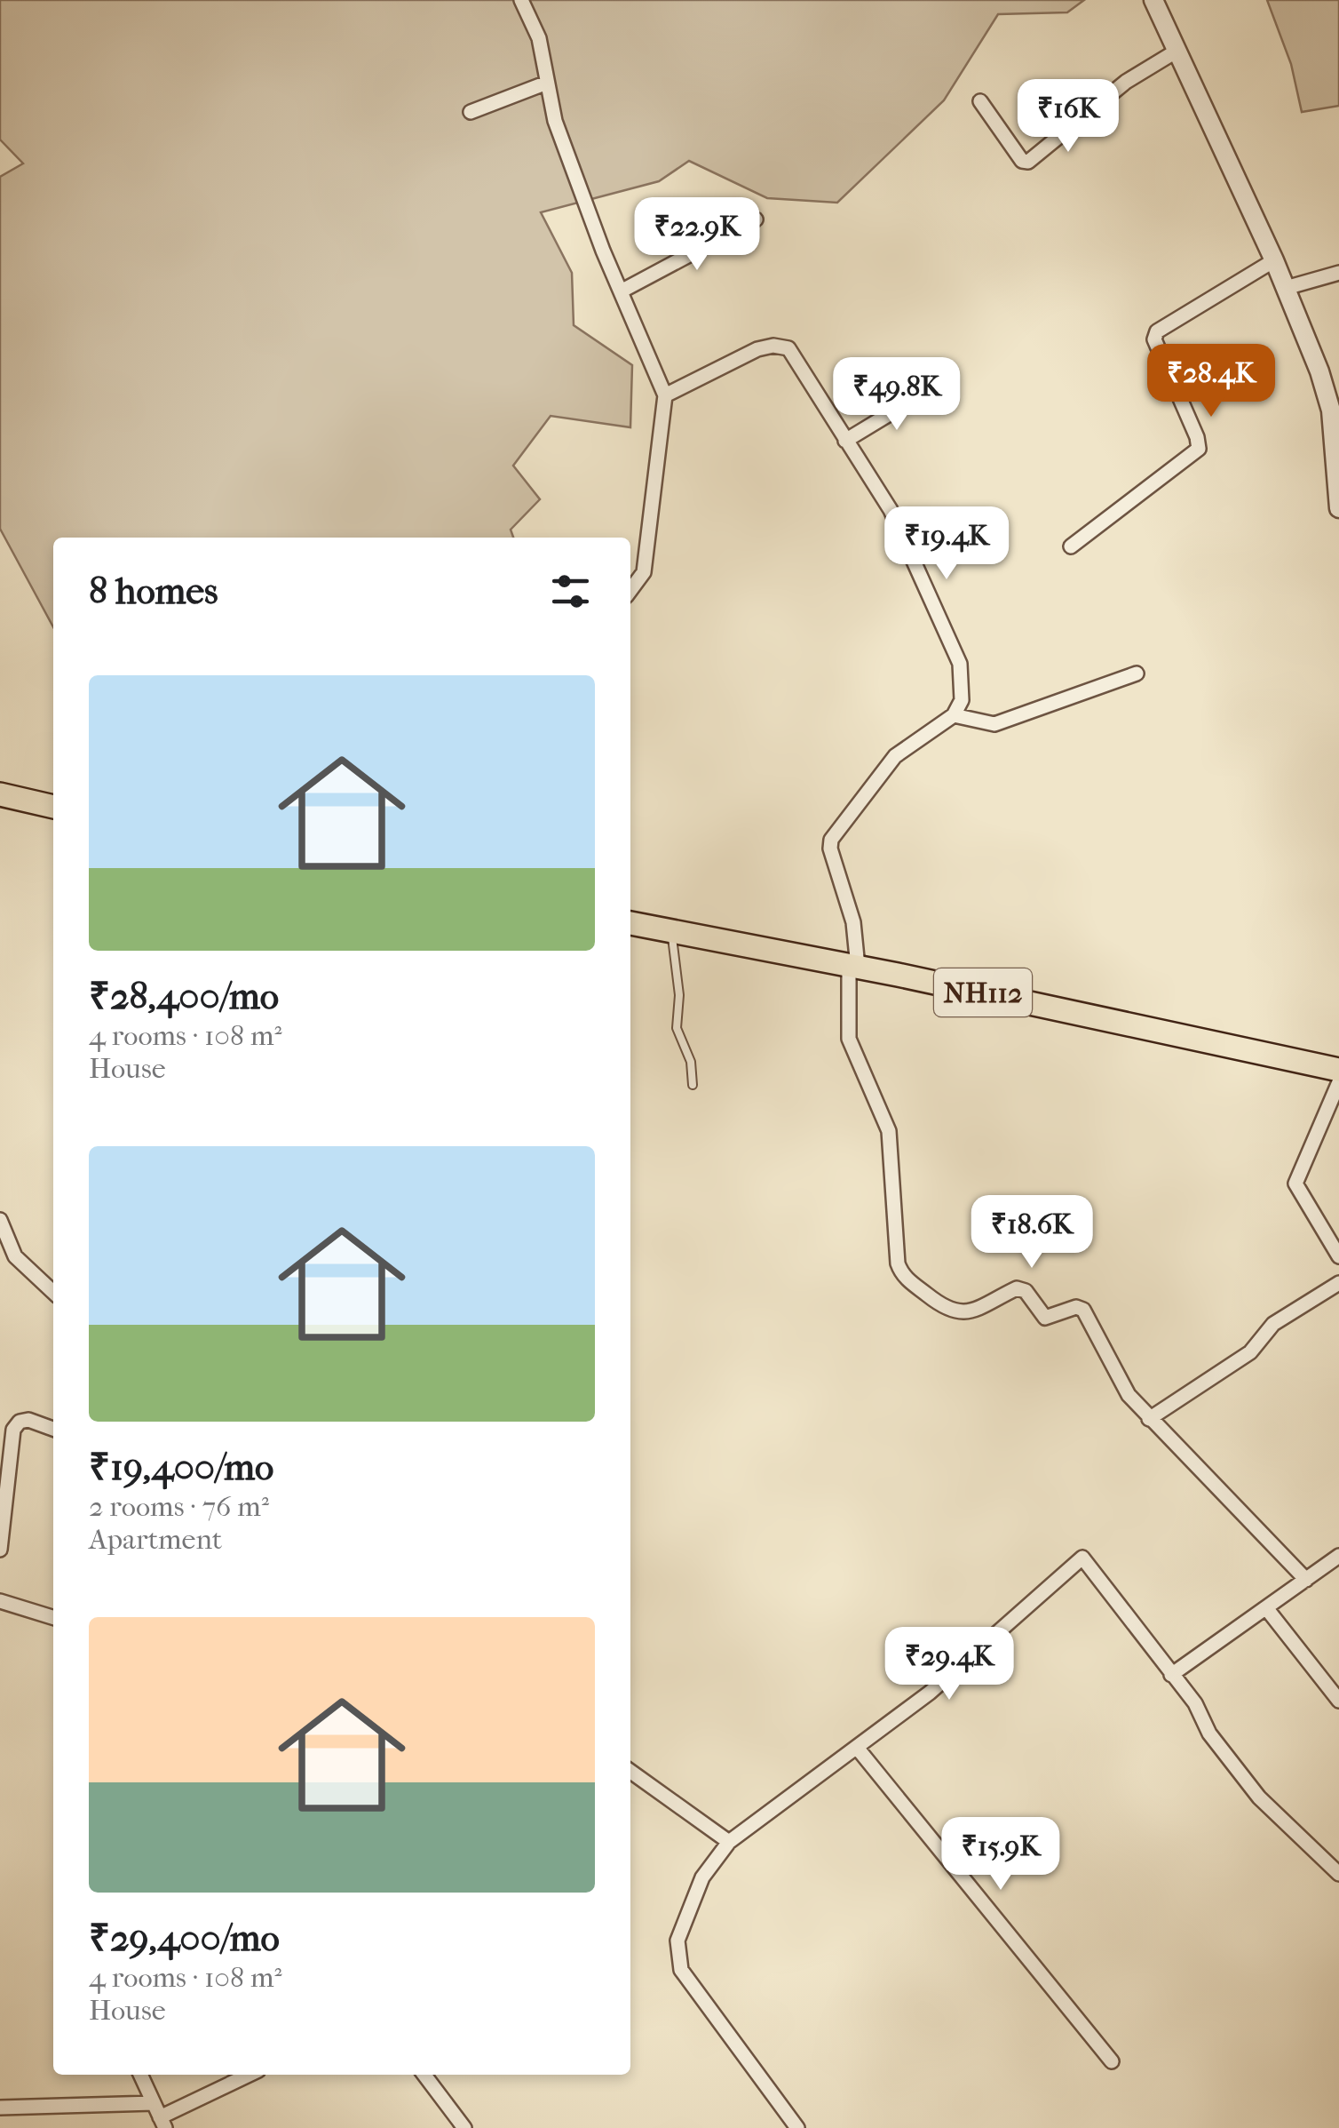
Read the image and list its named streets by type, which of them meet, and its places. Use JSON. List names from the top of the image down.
{
  "streets": {
    "highway": ["NH112"]
  },
  "page": {
    "price": [
      "₹16K",
      "₹22.9K",
      "₹28.4K",
      "₹49.8K",
      "₹19.4K",
      "₹18.6K",
      "₹29.4K",
      "₹15.9K"
    ],
    "heading": "8 homes",
    "list": [
      {
        "name": "₹28,400/mo",
        "note": "4 rooms · 108 m² · House"
      },
      {
        "name": "₹19,400/mo",
        "note": "2 rooms · 76 m² · Apartment"
      },
      {
        "name": "₹29,400/mo",
        "note": "4 rooms · 108 m² · House"
      }
    ]
  }
}
